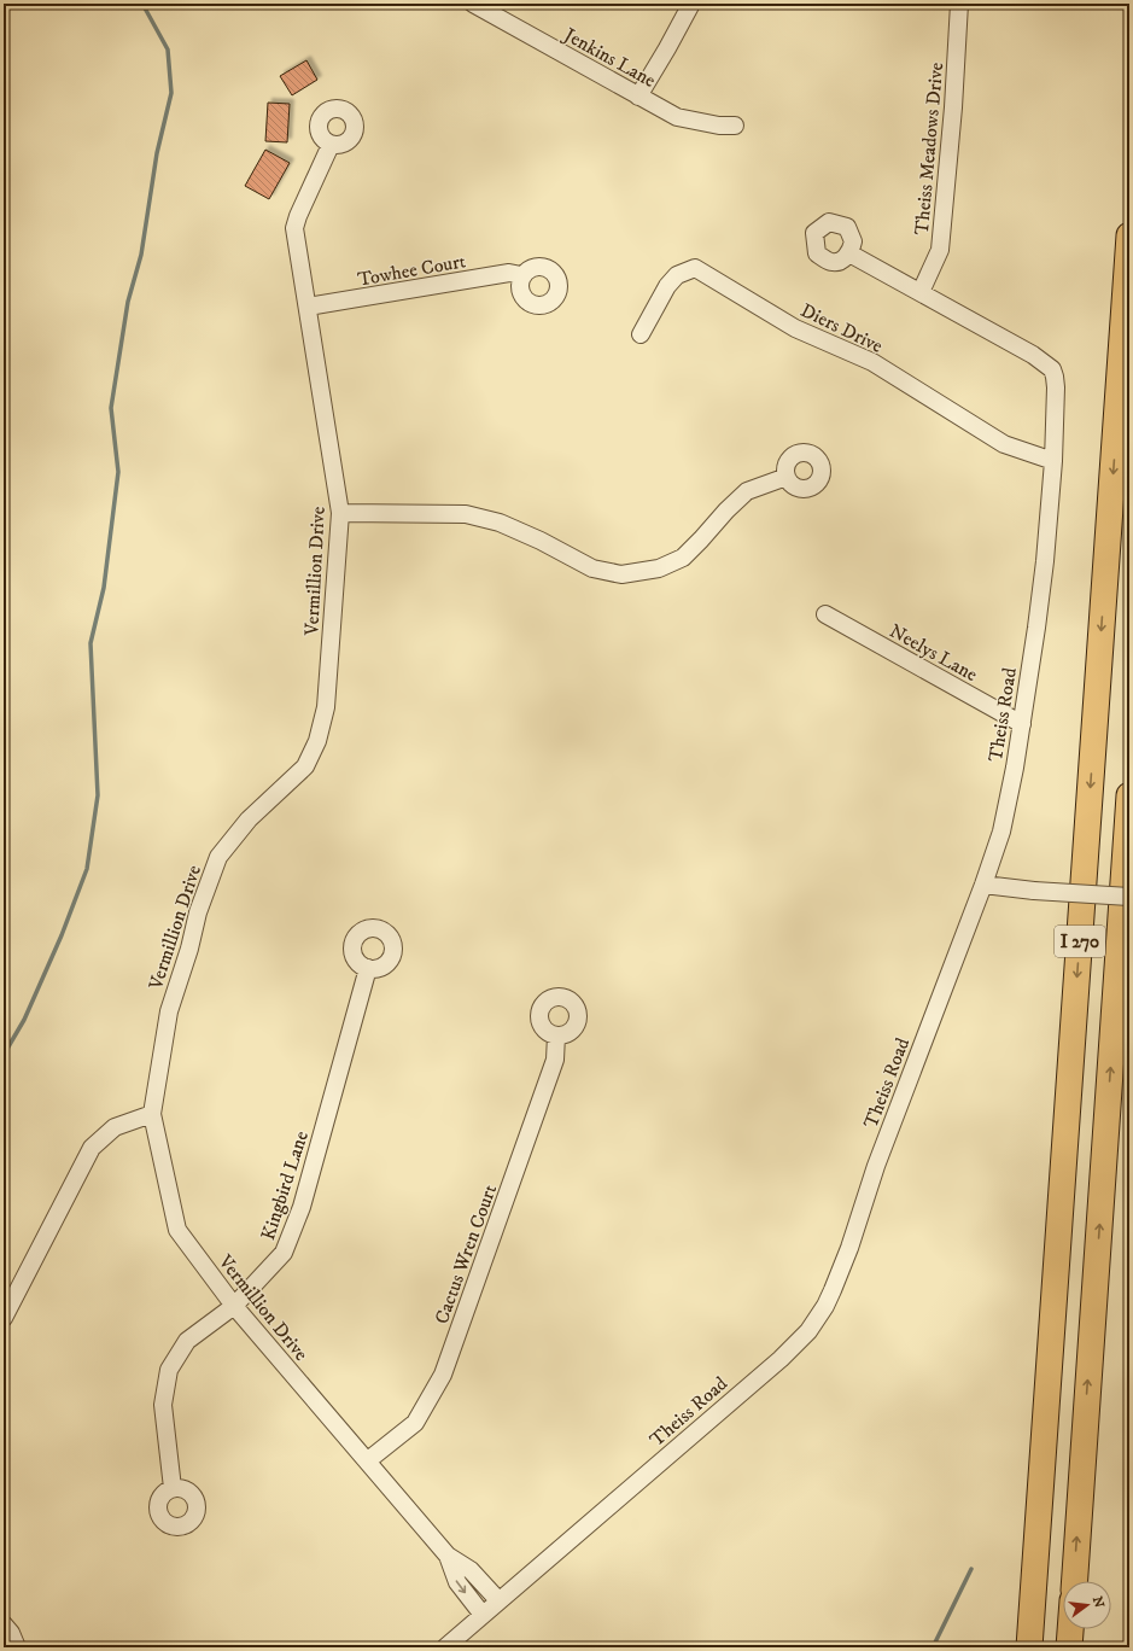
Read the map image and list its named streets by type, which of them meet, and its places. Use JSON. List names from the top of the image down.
{
  "streets": {
    "highway": ["I 270"],
    "street": [
      "Jenkins Lane",
      "Theiss Meadows Drive",
      "Towhee Court",
      "Diers Drive",
      "Vermillion Drive",
      "Neelys Lane",
      "Theiss Road",
      "Kingbird Lane",
      "Cactus Wren Court"
    ]
  },
  "crossings": [
    ["Theiss Meadows Drive", "Theiss Road"],
    ["Towhee Court", "Vermillion Drive"],
    ["Diers Drive", "Theiss Road"],
    ["Vermillion Drive", "Theiss Road"],
    ["Vermillion Drive", "Kingbird Lane"],
    ["Vermillion Drive", "Cactus Wren Court"],
    ["Neelys Lane", "Theiss Road"]
  ],
  "north": "right"
}
